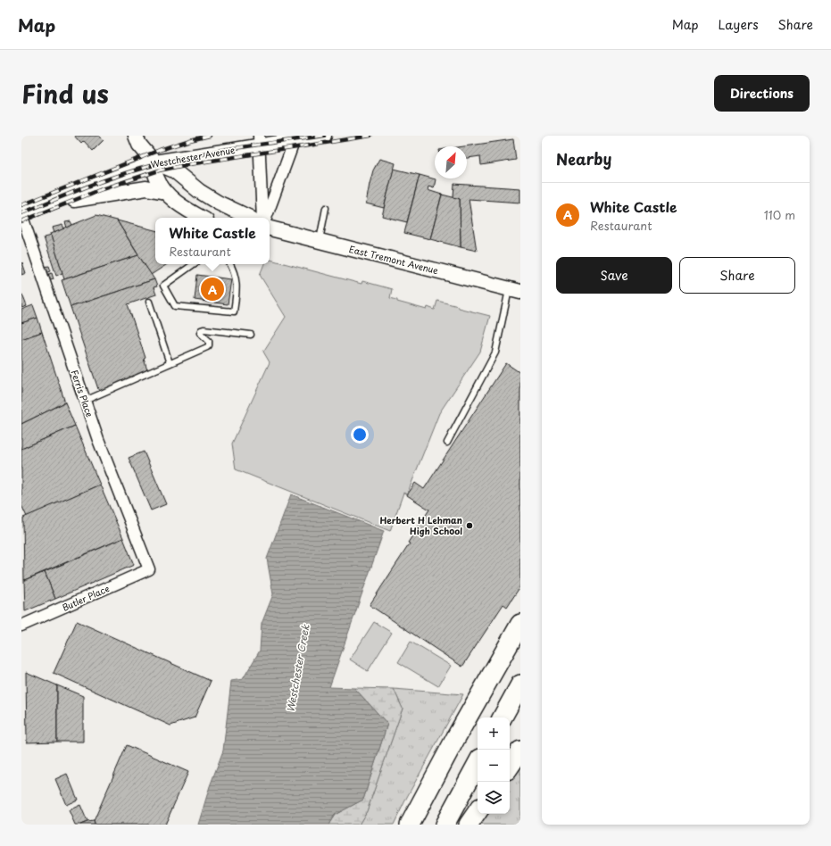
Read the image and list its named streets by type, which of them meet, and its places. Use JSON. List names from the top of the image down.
{
  "streets": {
    "main road": ["Westchester Avenue", "East Tremont Avenue"],
    "street": ["Ferris Place", "Butler Place"]
  },
  "crossings": [
    ["Westchester Avenue", "Ferris Place"],
    ["Ferris Place", "Butler Place"]
  ],
  "water": ["Westchester Creek"],
  "places": ["Herbert H Lehman High School"],
  "north": "top right",
  "page": {
    "header": "Map",
    "nav": ["Map", "Layers", "Share"],
    "title": "Find us",
    "buttons": [
      "Directions",
      ["Save", "Share"]
    ],
    "heading": "Nearby",
    "list": [
      {
        "mark": "A",
        "name": "White Castle",
        "note": "Restaurant",
        "value": "110 m"
      }
    ],
    "popup": ["White Castle", "Restaurant"],
    "pins": "A",
    "map_buttons": ["+", "−"]
  }
}
